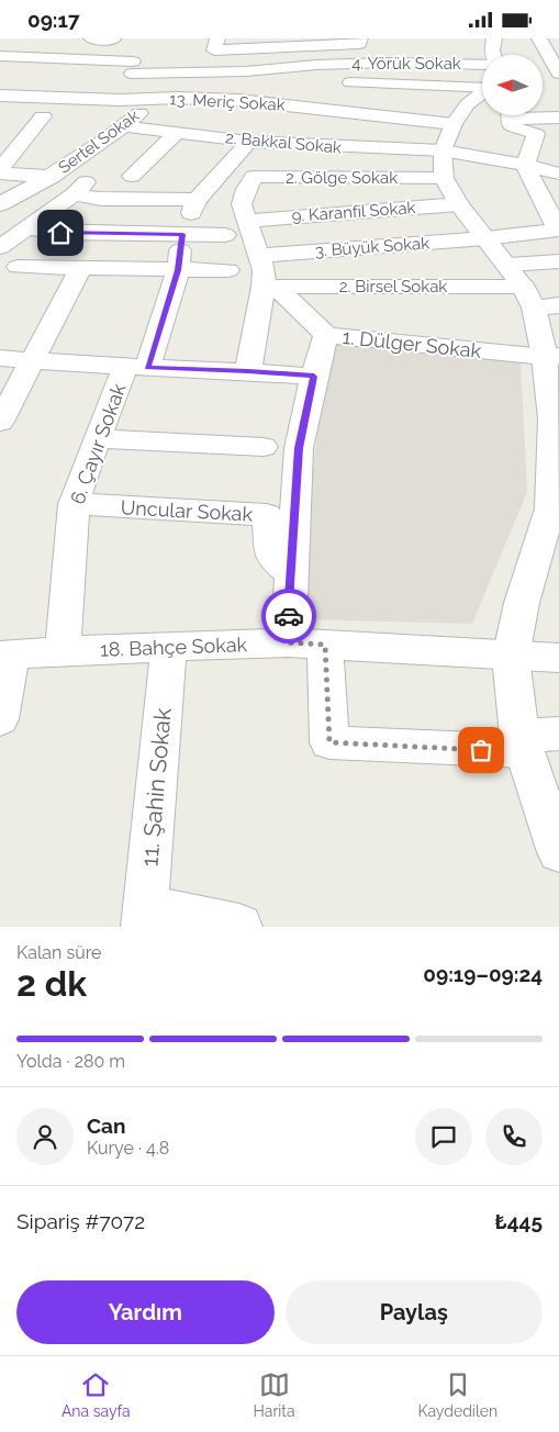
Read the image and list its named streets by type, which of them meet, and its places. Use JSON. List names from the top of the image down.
{
  "streets": {
    "street": [
      "4. Yörük Sokak",
      "13. Meriç Sokak",
      "Sertel Sokak",
      "2. Bakkal Sokak",
      "2. Gölge Sokak",
      "9. Karanfil Sokak",
      "3. Büyük Sokak",
      "2. Birsel Sokak",
      "1. Dülger Sokak",
      "6. Çayır Sokak",
      "Uncular Sokak",
      "18. Bahçe Sokak",
      "11. Şahin Sokak"
    ]
  },
  "crossings": [
    ["4. Yörük Sokak", "13. Meriç Sokak"],
    ["4. Yörük Sokak", "2. Bakkal Sokak"],
    ["4. Yörük Sokak", "2. Gölge Sokak"],
    ["13. Meriç Sokak", "Sertel Sokak"],
    ["13. Meriç Sokak", "2. Bakkal Sokak"],
    ["13. Meriç Sokak", "2. Gölge Sokak"],
    ["Sertel Sokak", "2. Bakkal Sokak"],
    ["2. Bakkal Sokak", "2. Gölge Sokak"],
    ["2. Gölge Sokak", "9. Karanfil Sokak"],
    ["1. Dülger Sokak", "Uncular Sokak"],
    ["1. Dülger Sokak", "18. Bahçe Sokak"],
    ["6. Çayır Sokak", "Uncular Sokak"],
    ["6. Çayır Sokak", "18. Bahçe Sokak"],
    ["18. Bahçe Sokak", "11. Şahin Sokak"]
  ],
  "north": "left",
  "page": {
    "status": "09:17",
    "heading": ["2 dk", "Kalan süre", "09:19–09:24"],
    "panel": [
      "Can",
      "Kurye · 4.8",
      "Sipariş #7072",
      "₺445"
    ],
    "bar": "Yolda · 280 m",
    "buttons": ["Yardım", "Paylaş"],
    "tabs": ["Ana sayfa", "Harita", "Kaydedilen"]
  }
}
